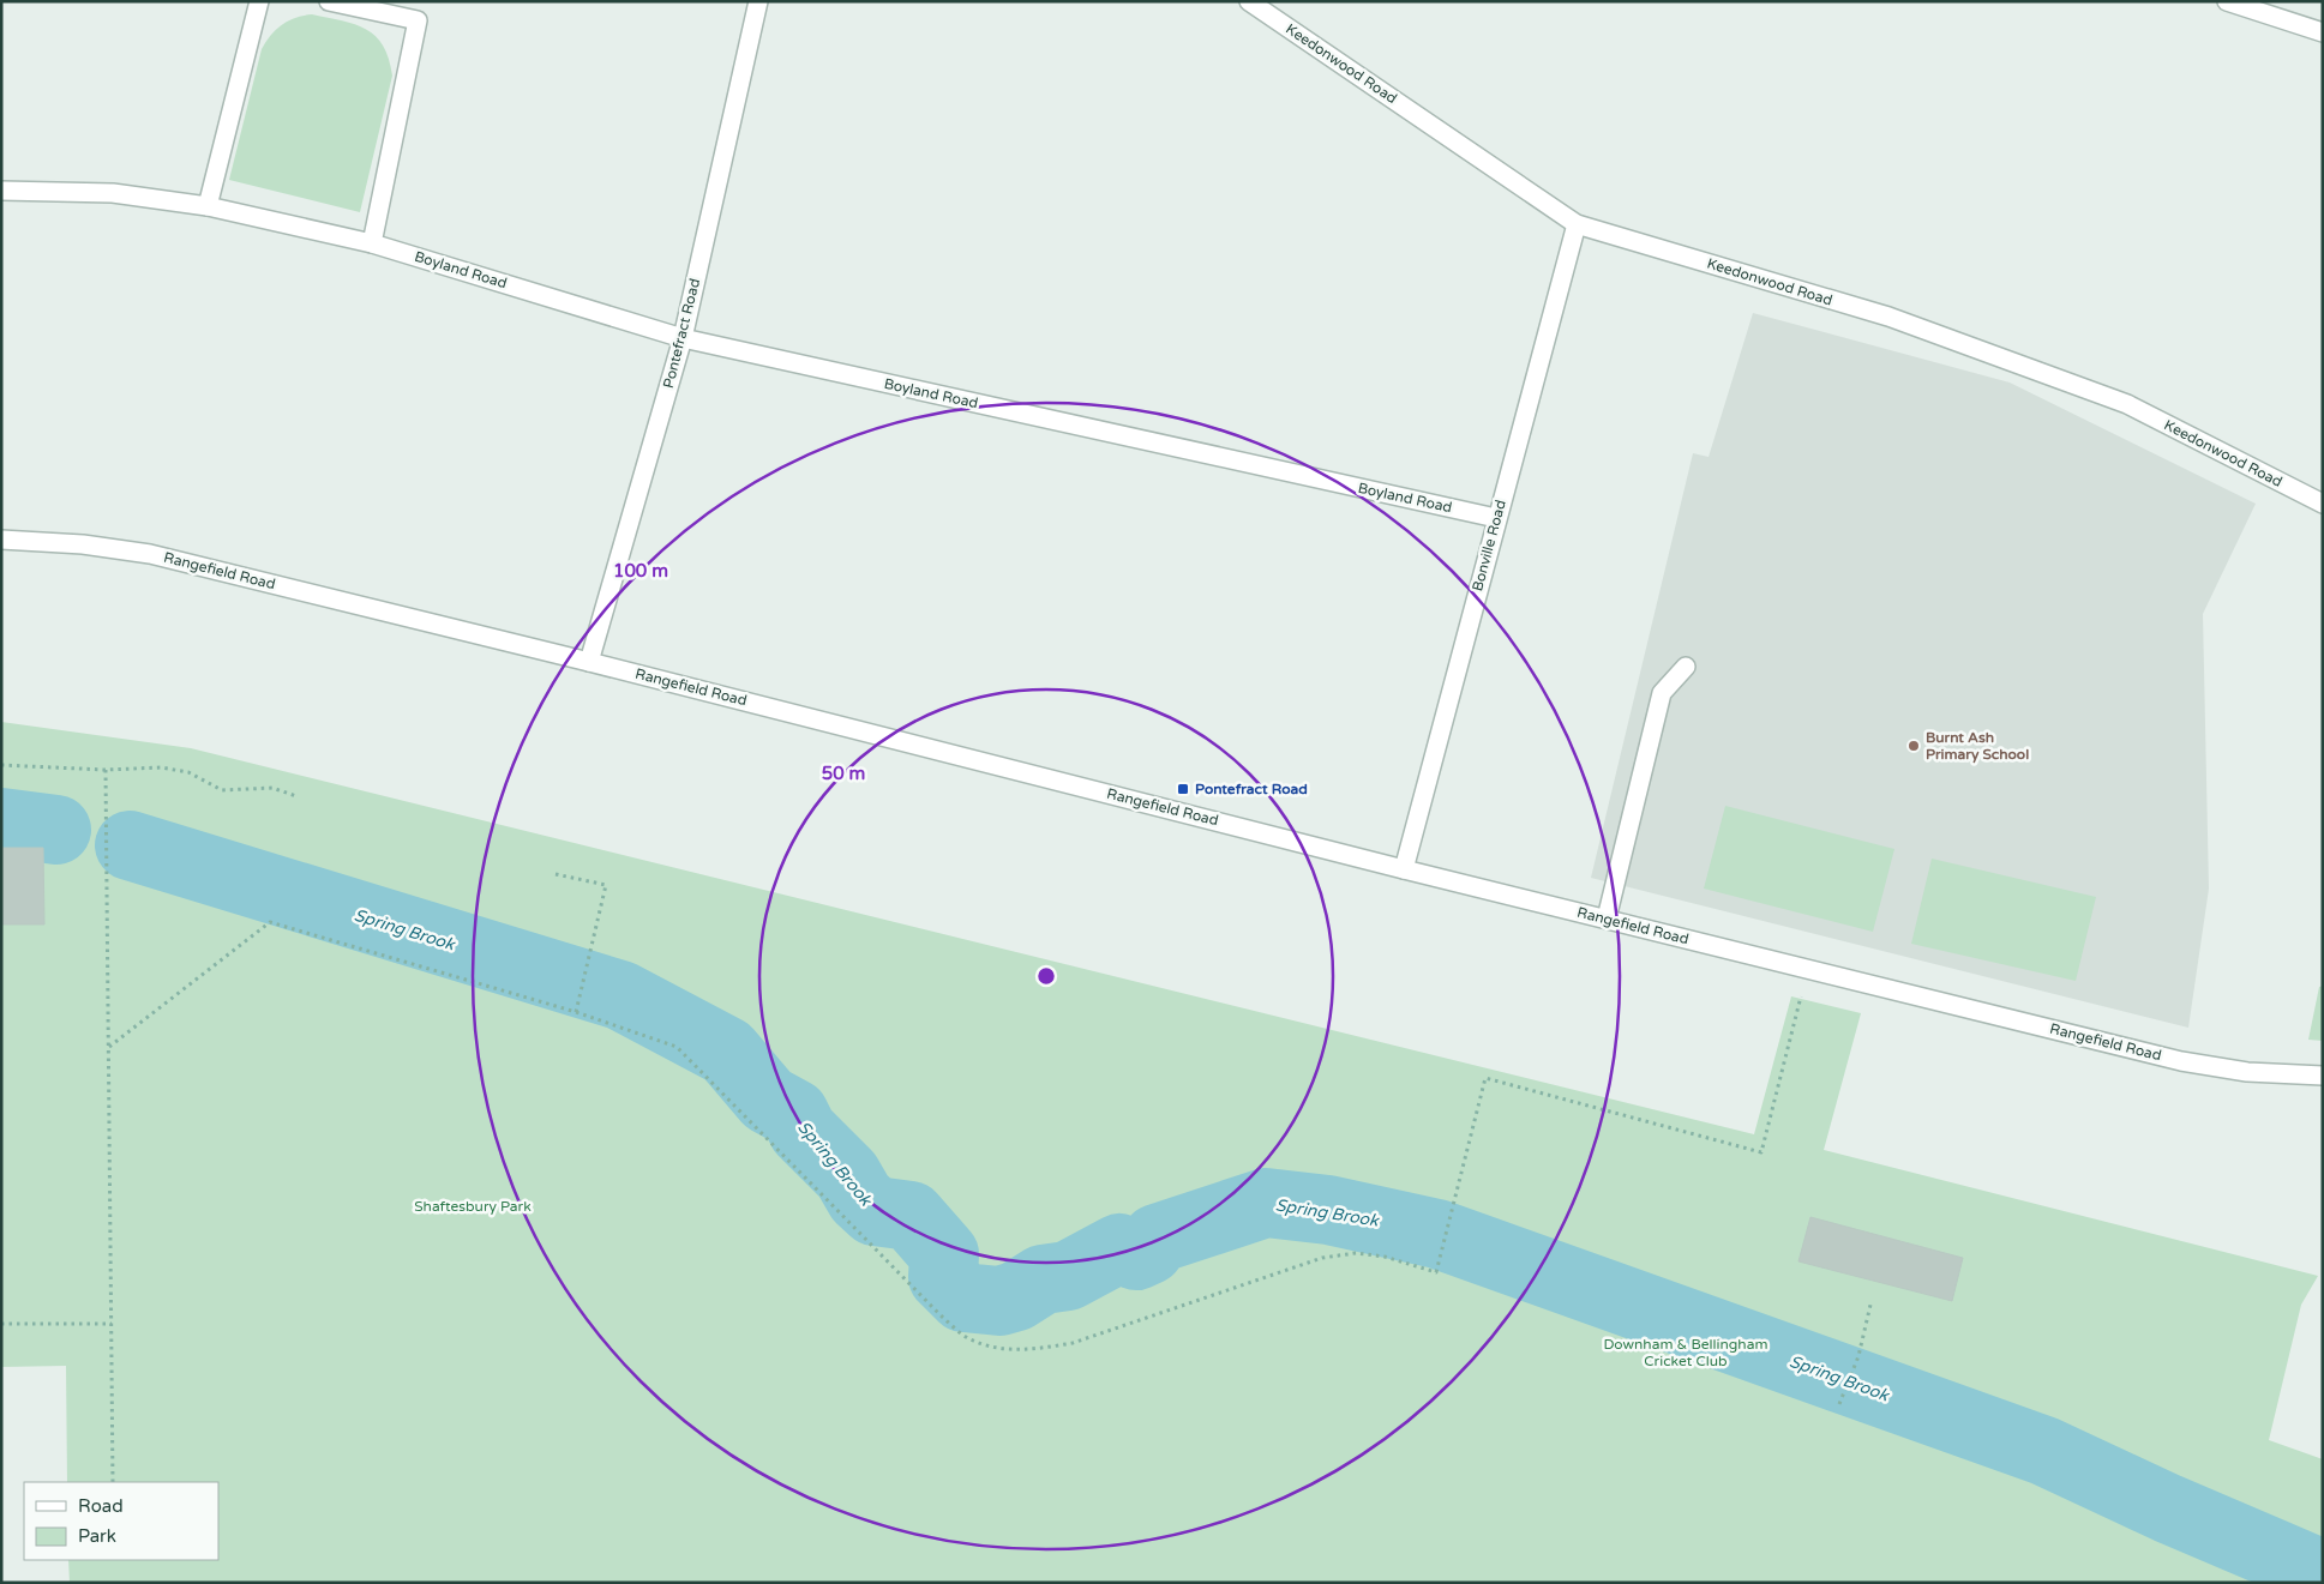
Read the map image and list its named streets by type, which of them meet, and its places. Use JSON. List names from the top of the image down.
{
  "streets": {
    "street": [
      "Keedonwood Road",
      "Boyland Road",
      "Pontefract Road",
      "Bonville Road",
      "Rangefield Road"
    ]
  },
  "crossings": [
    ["Keedonwood Road", "Bonville Road"],
    ["Boyland Road", "Pontefract Road"],
    ["Boyland Road", "Bonville Road"],
    ["Pontefract Road", "Rangefield Road"],
    ["Bonville Road", "Rangefield Road"]
  ],
  "water": ["Spring Brook"],
  "parks": ["Shaftesbury Park", "Downham & Bellingham Cricket Club"],
  "places": {
    "other": ["Burnt Ash Primary School"],
    "transit": ["Pontefract Road"]
  },
  "legend": ["Road", "Park"],
  "rings": ["100 m", "50 m"]
}
